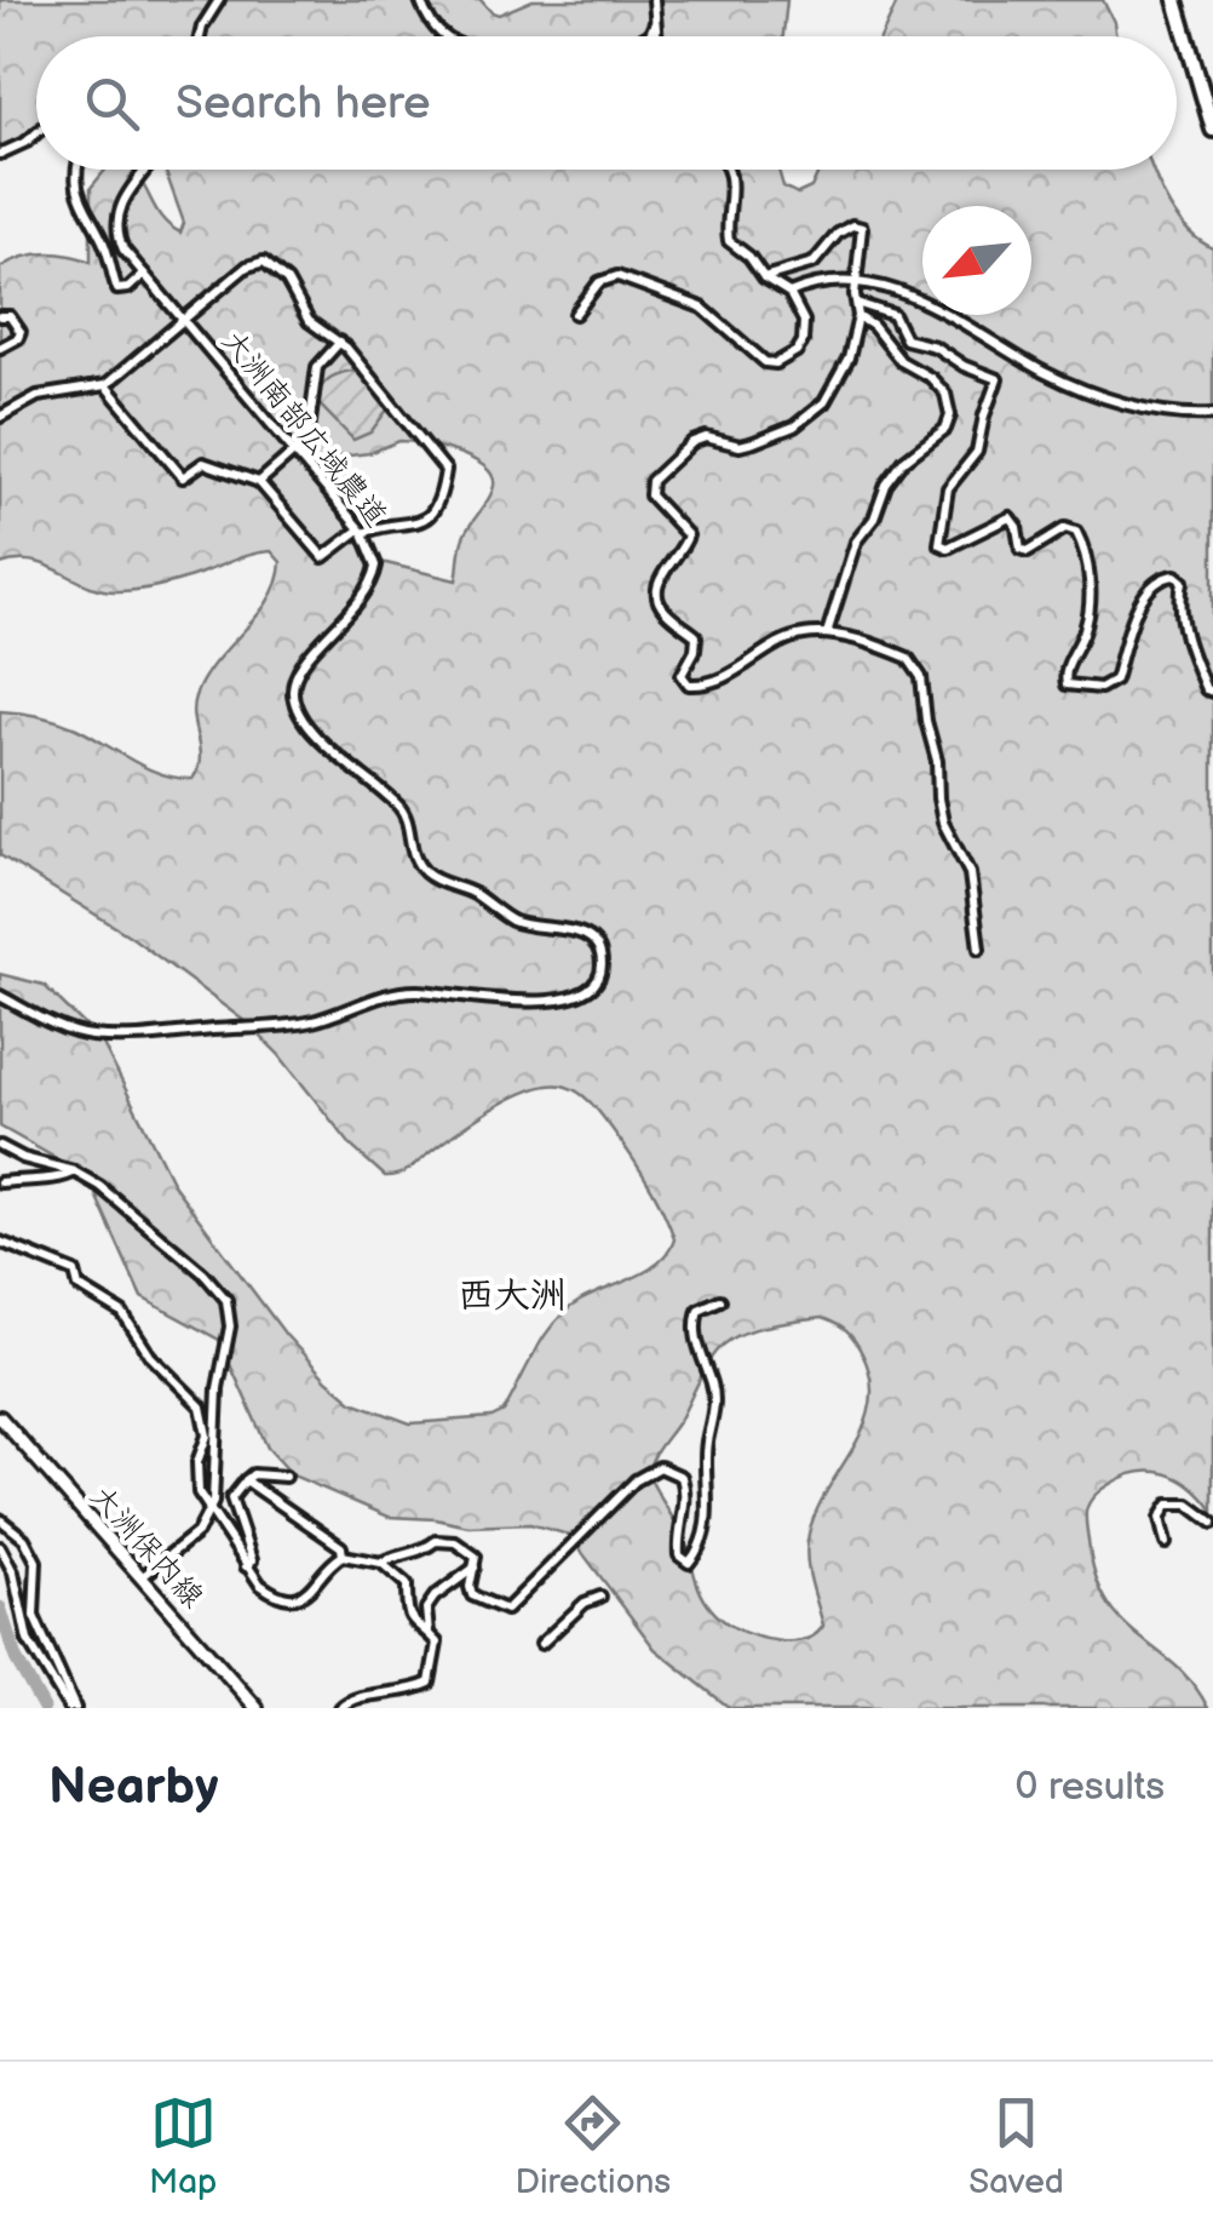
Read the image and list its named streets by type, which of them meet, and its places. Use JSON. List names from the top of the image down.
{
  "streets": {
    "main road": ["大洲保内線"],
    "street": ["大洲南部広域農道"]
  },
  "districts": ["西大洲"],
  "north": "bottom left",
  "page": {
    "search": "Search here",
    "heading": ["Nearby", "0 results"],
    "nav": ["Map", "Directions", "Saved"]
  }
}
